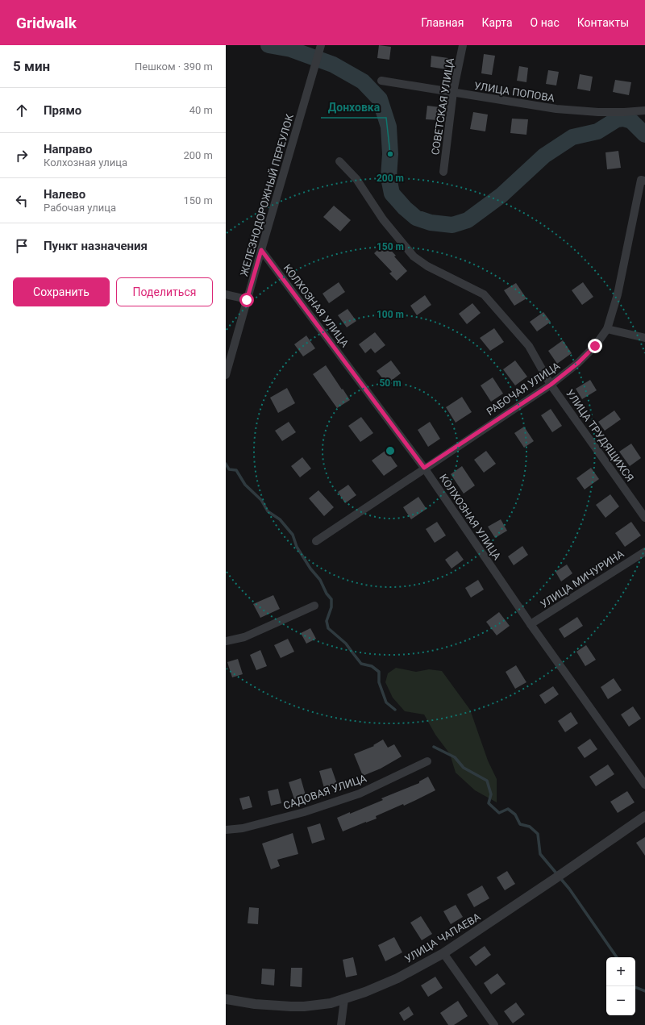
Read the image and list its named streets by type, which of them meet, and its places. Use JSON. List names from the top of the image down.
{
  "streets": {
    "street": [
      "УЛИЦА ПОПОВА",
      "СОВЕТСКАЯ УЛИЦА",
      "ЖЕЛЕЗНОДОРОЖНЫЙ ПЕРЕУЛОК",
      "КОЛХОЗНАЯ УЛИЦА",
      "РАБОЧАЯ УЛИЦА",
      "УЛИЦА ТРУДЯЩИХСЯ",
      "УЛИЦА МИЧУРИНА",
      "САДОВАЯ УЛИЦА",
      "УЛИЦА ЧАПАЕВА"
    ]
  },
  "crossings": [
    ["УЛИЦА ПОПОВА", "СОВЕТСКАЯ УЛИЦА"],
    ["ЖЕЛЕЗНОДОРОЖНЫЙ ПЕРЕУЛОК", "КОЛХОЗНАЯ УЛИЦА"],
    ["КОЛХОЗНАЯ УЛИЦА", "РАБОЧАЯ УЛИЦА"],
    ["КОЛХОЗНАЯ УЛИЦА", "УЛИЦА МИЧУРИНА"],
    ["РАБОЧАЯ УЛИЦА", "УЛИЦА ТРУДЯЩИХСЯ"]
  ],
  "places": ["Донховка"],
  "page": {
    "header": "Gridwalk",
    "nav": [
      "Главная",
      "Карта",
      "О нас",
      "Контакты"
    ],
    "heading": ["5 мин", "Пешком · 390 m"],
    "list": [
      ["Прямо", "40 m"],
      ["Направо", "Колхозная улица", "200 m"],
      ["Налево", "Рабочая улица", "150 m"],
      "Пункт назначения"
    ],
    "buttons": ["Сохранить", "Поделиться"],
    "map_buttons": ["+", "−"]
  },
  "rings": [
    "200 m",
    "150 m",
    "100 m",
    "50 m"
  ]
}
